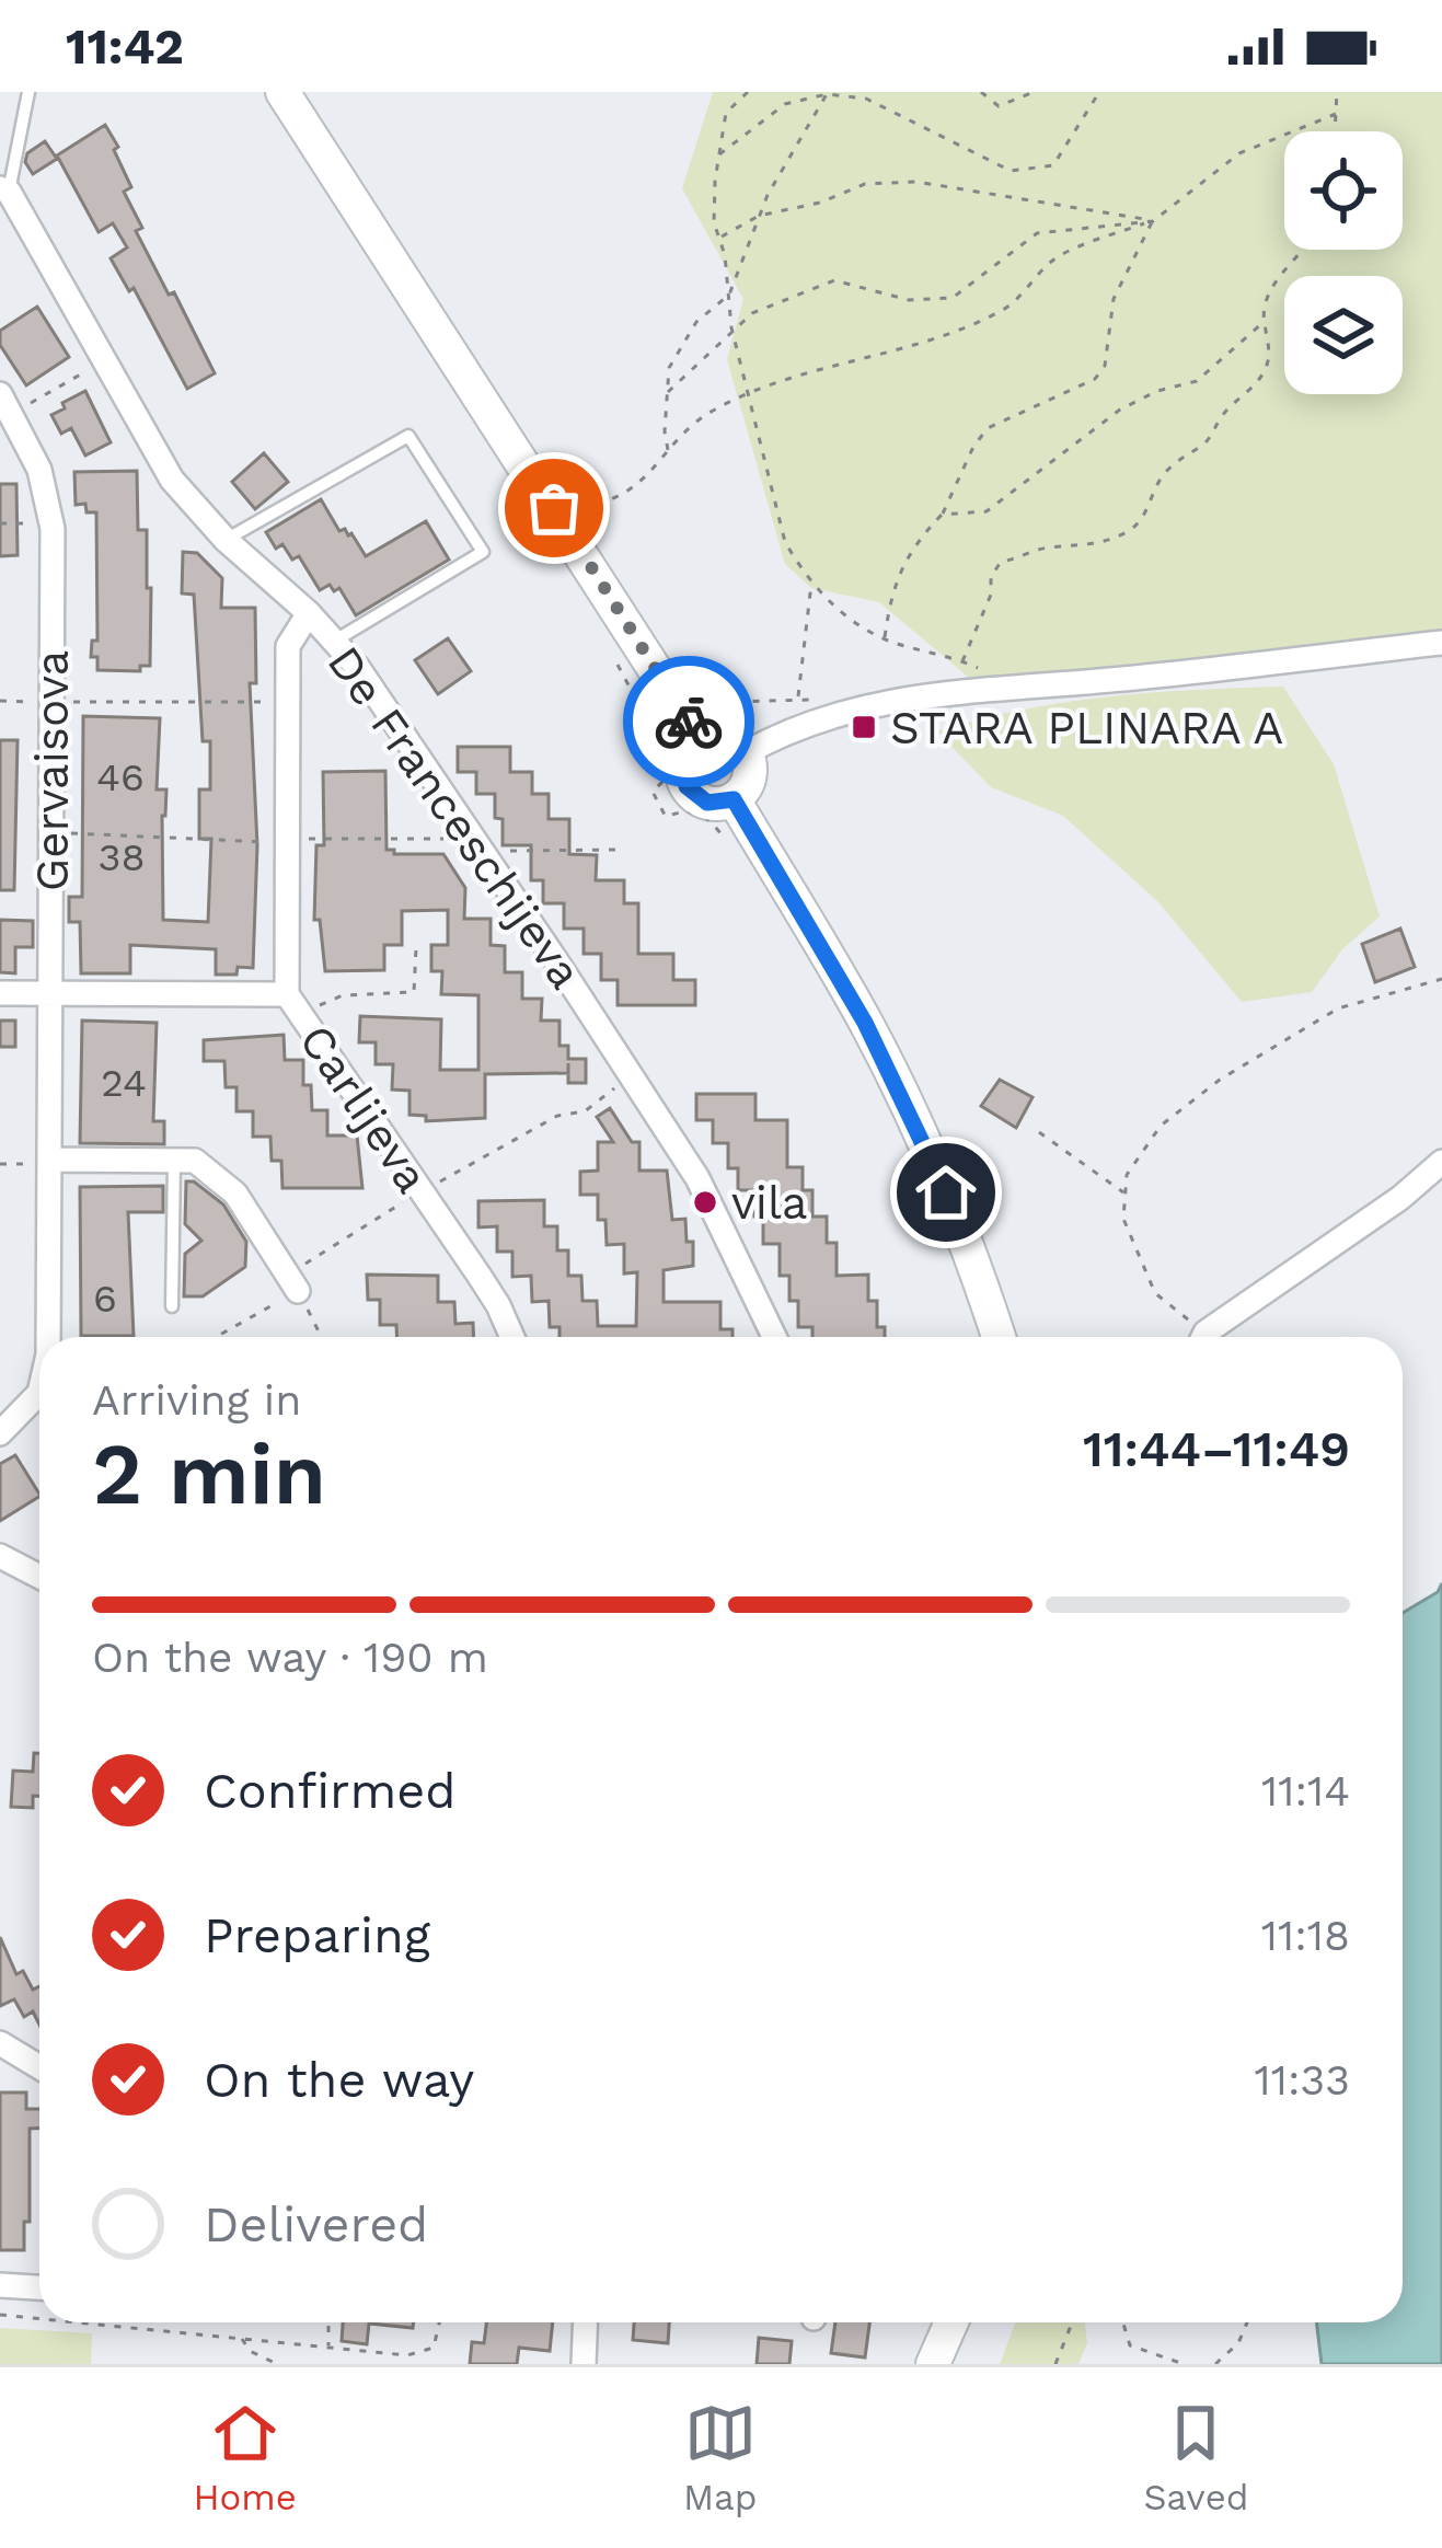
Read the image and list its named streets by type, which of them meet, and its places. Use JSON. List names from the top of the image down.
{
  "streets": {
    "street": ["Gervaisova", "De Franceschijeva", "Carlijeva"]
  },
  "crossings": [
    ["De Franceschijeva", "Carlijeva"]
  ],
  "places": {
    "transit": ["STARA PLINARA A"],
    "other": ["vila"]
  },
  "house_numbers": [
    "46",
    "38",
    "24",
    "6"
  ],
  "page": {
    "status": "11:42",
    "heading": ["2 min", "Arriving in", "11:44–11:49"],
    "bar": "On the way · 190 m",
    "list": [
      ["Confirmed", "11:14"],
      ["Preparing", "11:18"],
      ["On the way", "11:33"],
      "Delivered"
    ],
    "tabs": ["Home", "Map", "Saved"]
  }
}
